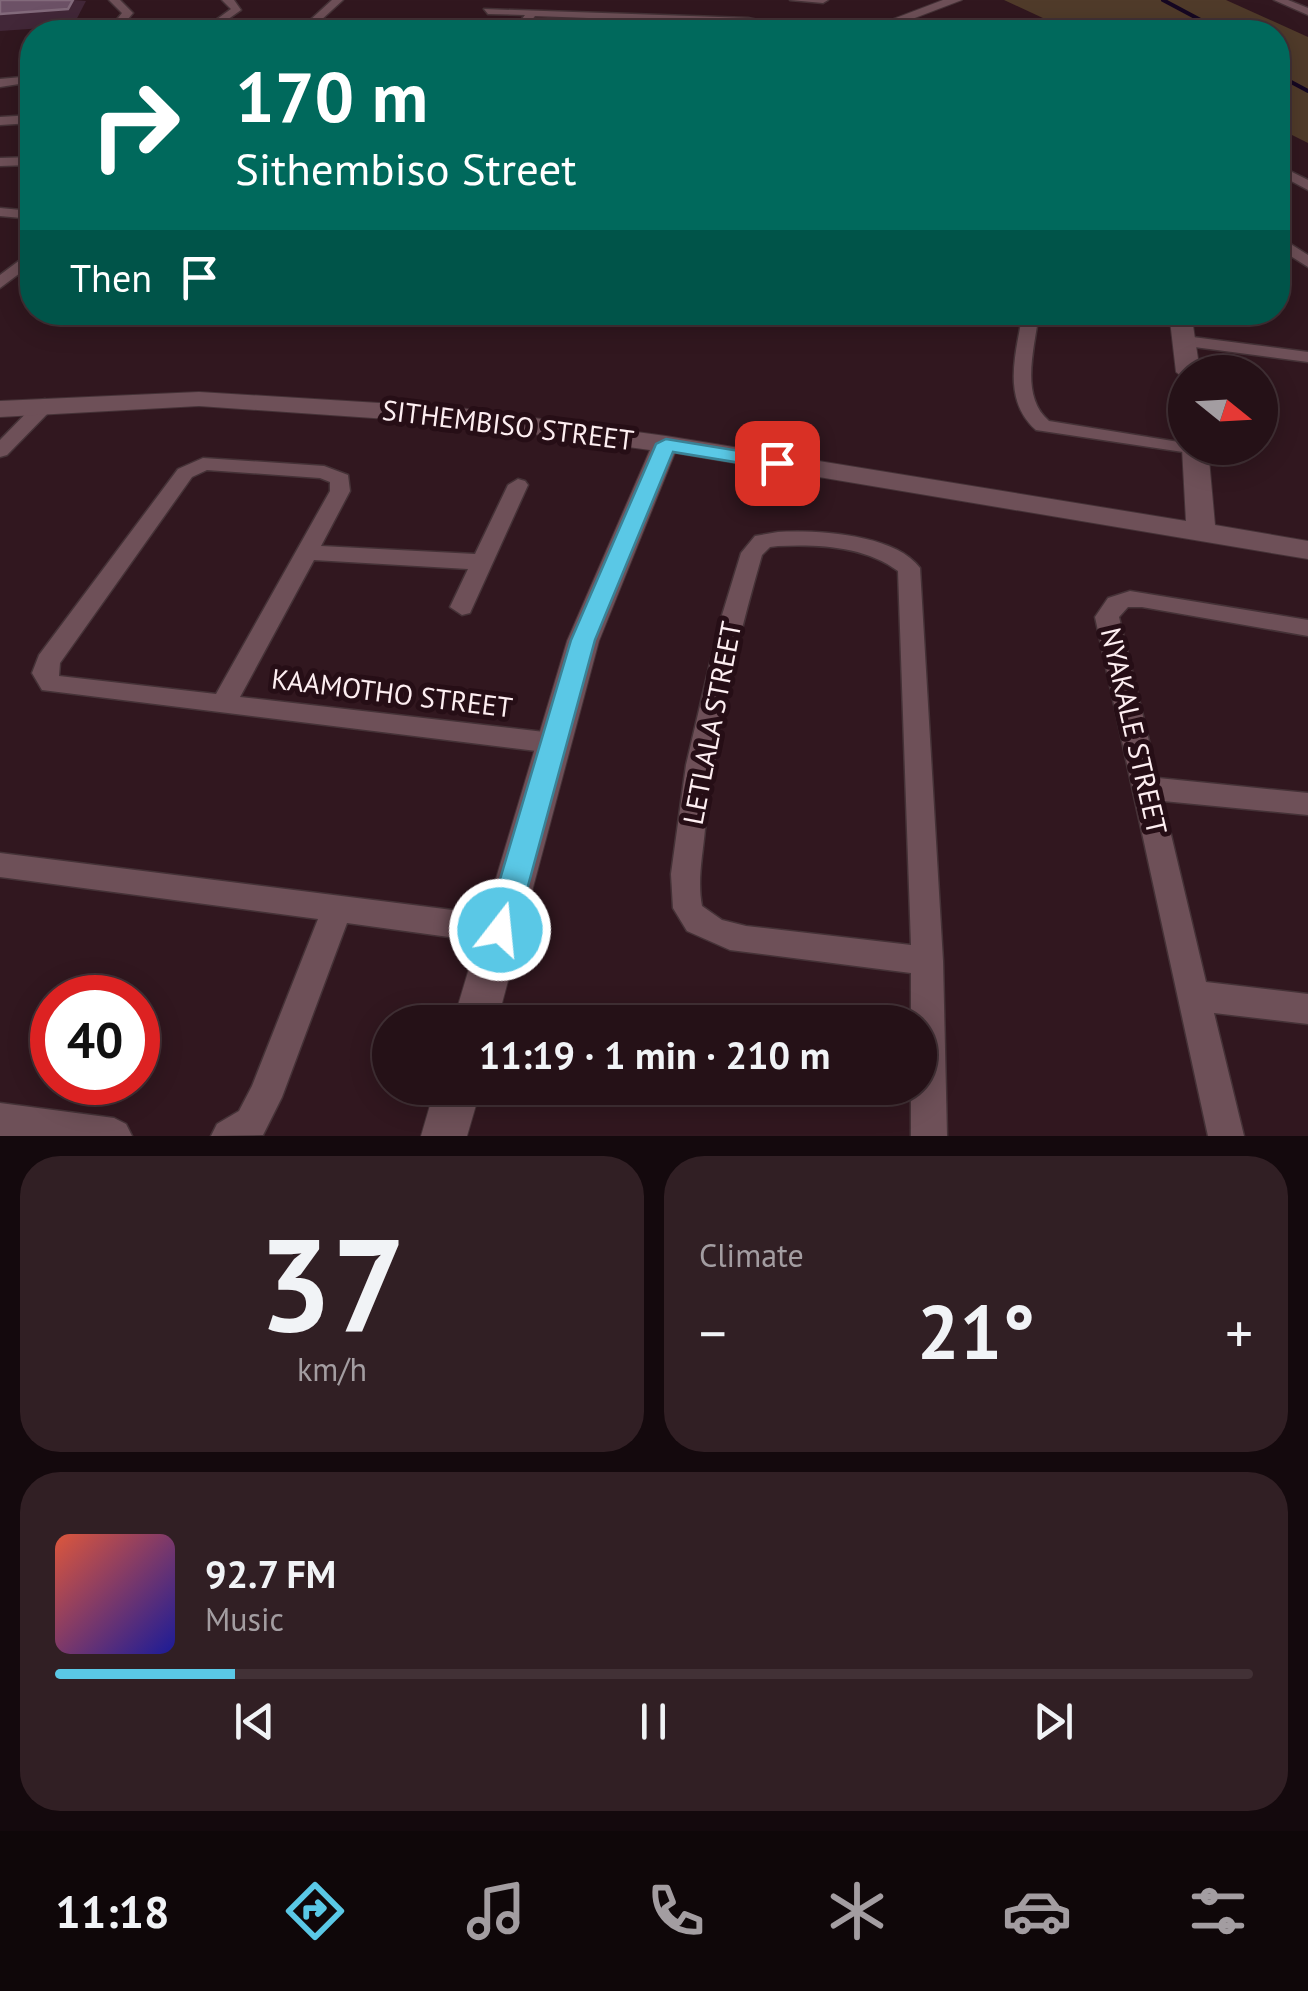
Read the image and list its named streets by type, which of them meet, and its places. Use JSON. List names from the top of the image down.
{
  "streets": {
    "street": [
      "SITHEMBISO STREET",
      "KAAMOTHO STREET",
      "LETLALA STREET",
      "NYAKALE STREET"
    ]
  },
  "north": "right",
  "page": {
    "turn": ["170 m", "Sithembiso Street"],
    "then": "Then",
    "limit": "40",
    "trip": "11:19 · 1 min · 210 m",
    "tile": [
      ["37", "km/h"],
      "Climate"
    ],
    "heat": ["−", "21°", "+"],
    "song": ["92.7 FM", "Music"],
    "tabs": "11:18"
  }
}
